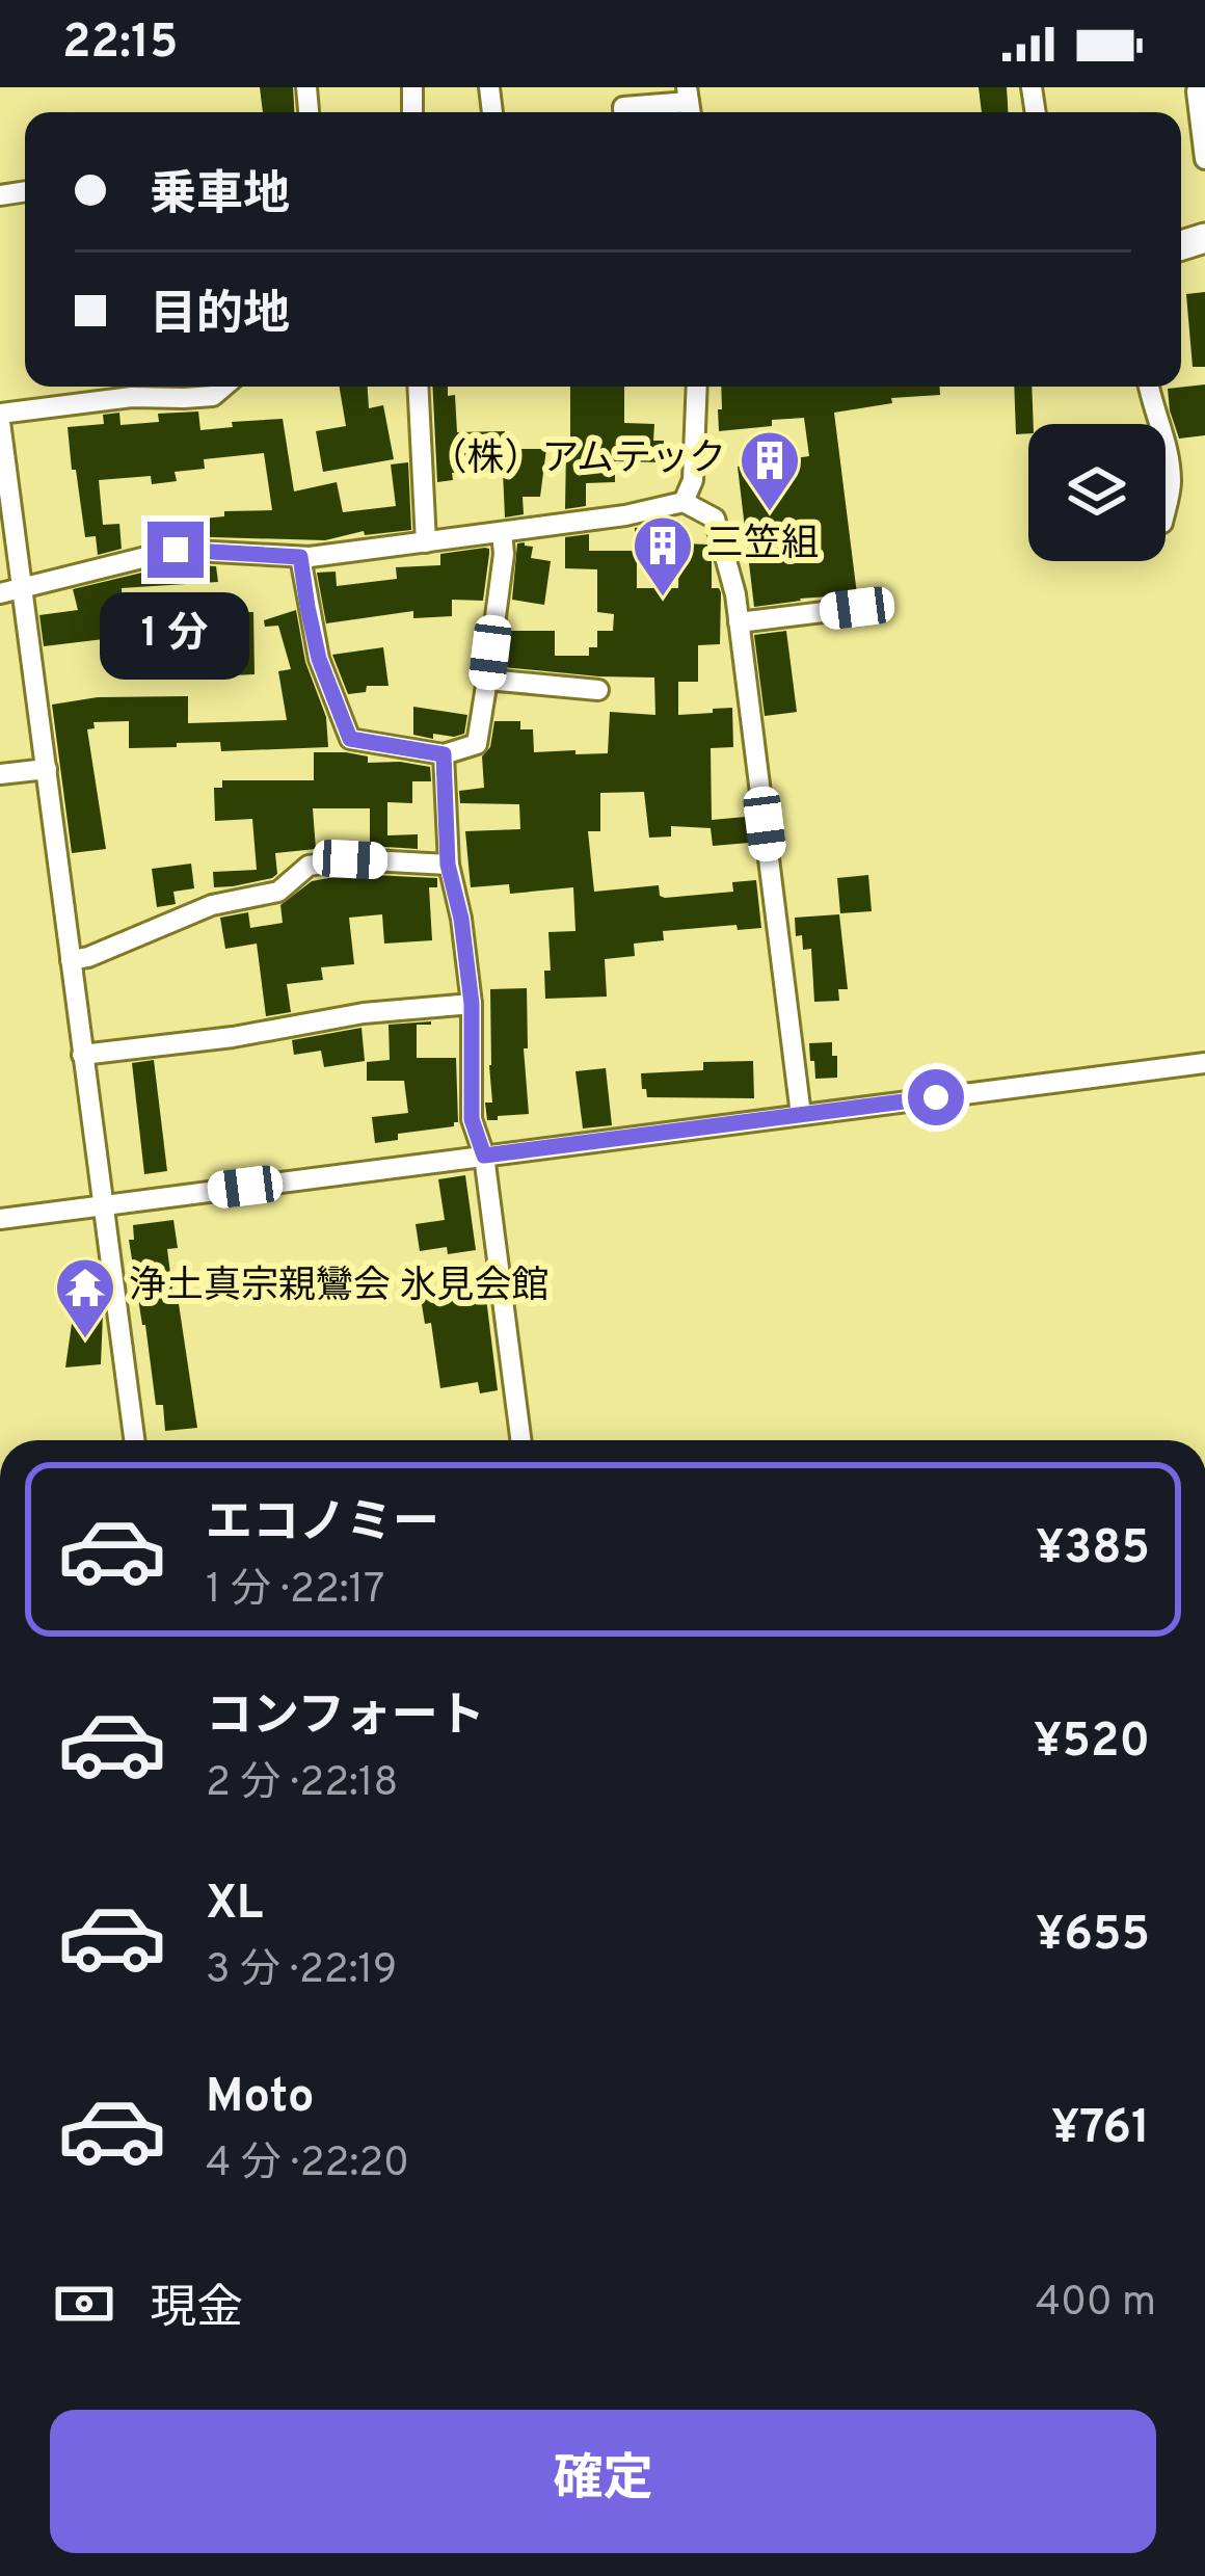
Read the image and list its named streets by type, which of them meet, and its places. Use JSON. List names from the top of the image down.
{
  "places": {
    "building": ["（株）アムテック", "三笠組"],
    "temple": ["浄土真宗親鸞会 氷見会館"]
  },
  "page": {
    "status": "22:15",
    "banner": ["乗車地", "目的地"],
    "bubble": "1 分",
    "list": [
      {
        "name": "エコノミー",
        "note": "1 分 · 22:17",
        "value": "¥385"
      },
      {
        "name": "コンフォート",
        "note": "2 分 · 22:18",
        "value": "¥520"
      },
      {
        "name": "XL",
        "note": "3 分 · 22:19",
        "value": "¥655"
      },
      {
        "name": "Moto",
        "note": "4 分 · 22:20",
        "value": "¥761"
      }
    ],
    "pay": ["現金", "400 m"],
    "buttons": "確定"
  }
}
